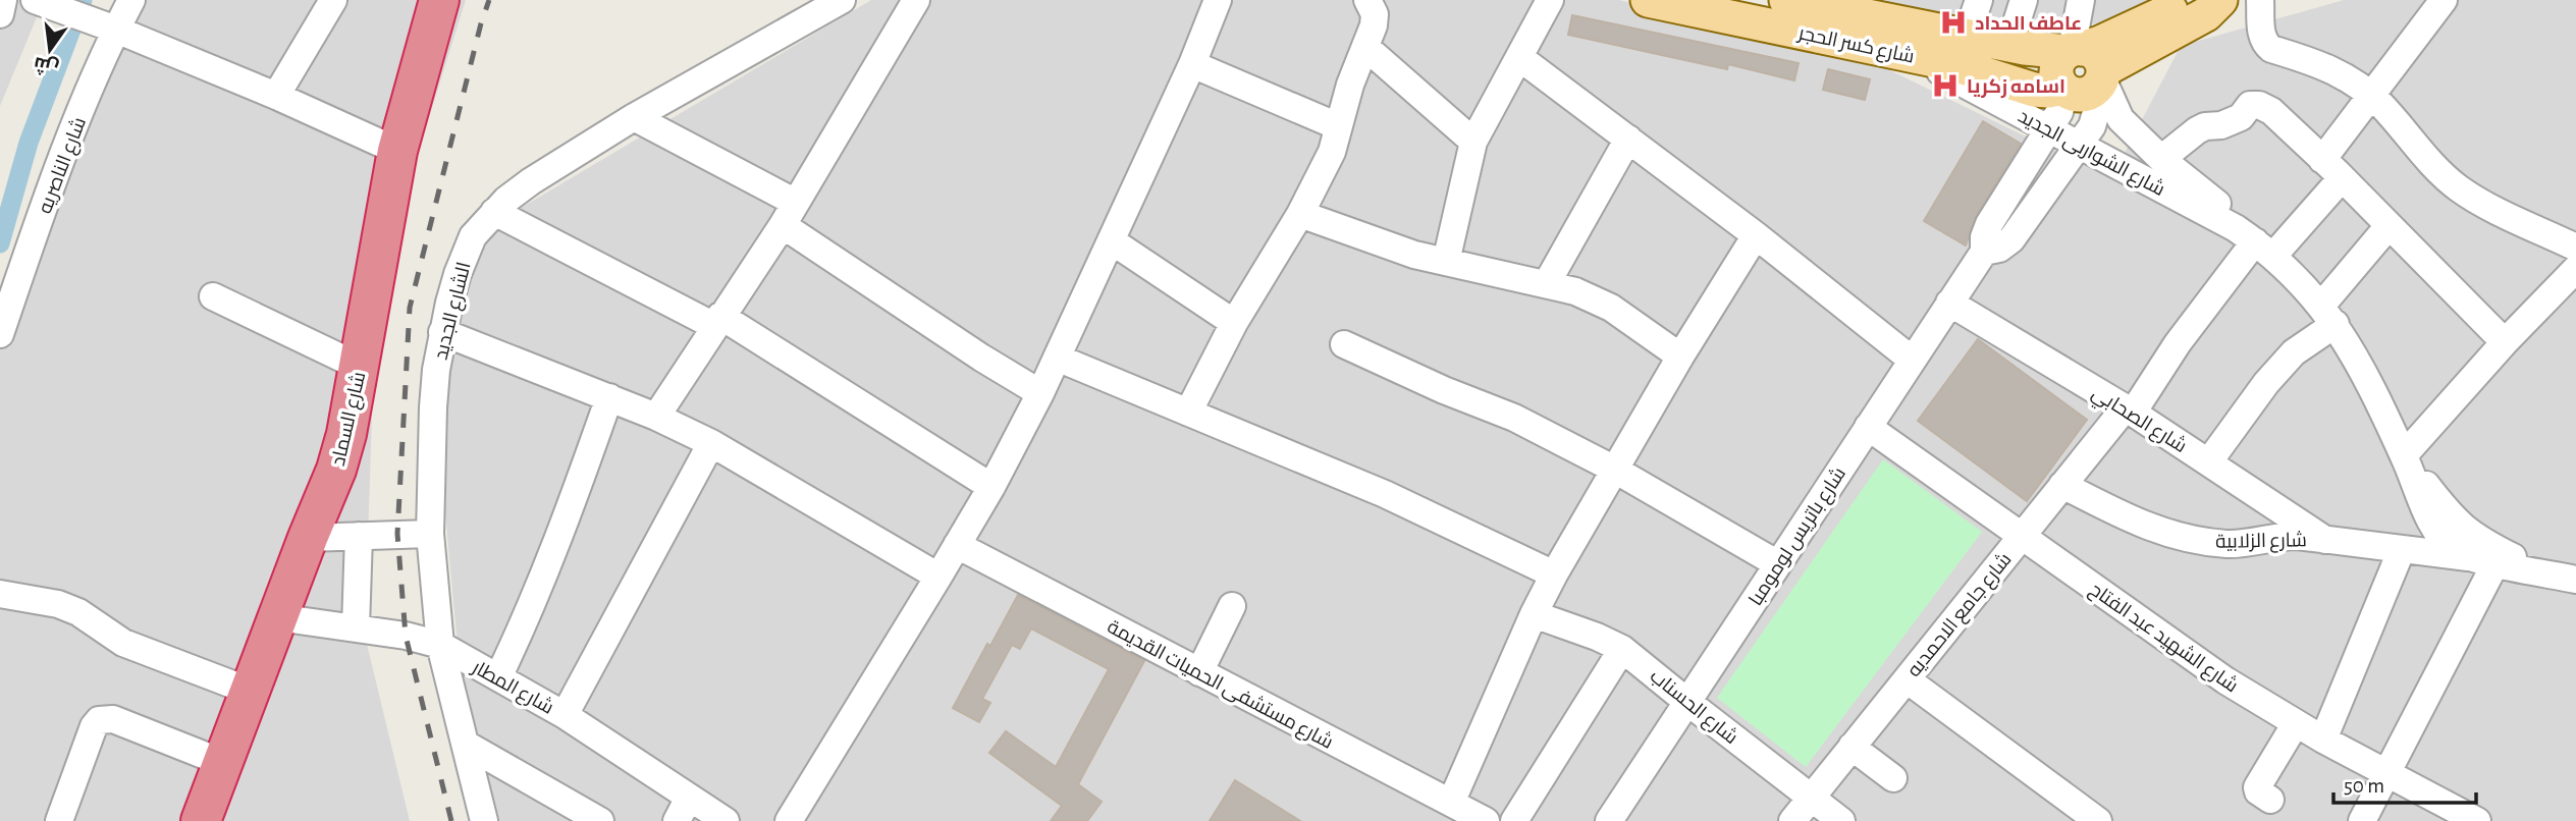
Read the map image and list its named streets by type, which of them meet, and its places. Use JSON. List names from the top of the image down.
{
  "streets": {
    "highway": ["شارع السماد"],
    "main road": ["شارع كسر الحجر"],
    "street": [
      "شارع الشواربى الجديد",
      "شارع الناصريه",
      "الشارع الجديد",
      "شارع الصحابي",
      "شارع باتريس لومومبا",
      "شارع الزلابية",
      "شارع جامع الاحمديه",
      "شارع الشهيد عبد الفتاح",
      "شارع مستشفى الحميات القديمة",
      "شارع المطار",
      "شارع الحسناب"
    ]
  },
  "crossings": [
    ["شارع كسر الحجر", "شارع الشواربى الجديد"],
    ["شارع كسر الحجر", "شارع باتريس لومومبا"],
    ["شارع الشواربى الجديد", "شارع باتريس لومومبا"],
    ["شارع الشواربى الجديد", "شارع الزلابية"],
    ["شارع الشواربى الجديد", "شارع جامع الاحمديه"],
    ["الشارع الجديد", "شارع المطار"],
    ["شارع السماد", "شارع المطار"],
    ["شارع الصحابي", "شارع باتريس لومومبا"],
    ["شارع الصحابي", "شارع الزلابية"],
    ["شارع الصحابي", "شارع جامع الاحمديه"],
    ["شارع باتريس لومومبا", "شارع الشهيد عبد الفتاح"],
    ["شارع باتريس لومومبا", "شارع الحسناب"],
    ["شارع الزلابية", "شارع جامع الاحمديه"],
    ["شارع جامع الاحمديه", "شارع الشهيد عبد الفتاح"],
    ["شارع جامع الاحمديه", "شارع الحسناب"]
  ],
  "places": {
    "hospital": ["عاطف الحداد", "اسامه زكريا"]
  },
  "scale_bar": "50 m",
  "north": "bottom"
}
